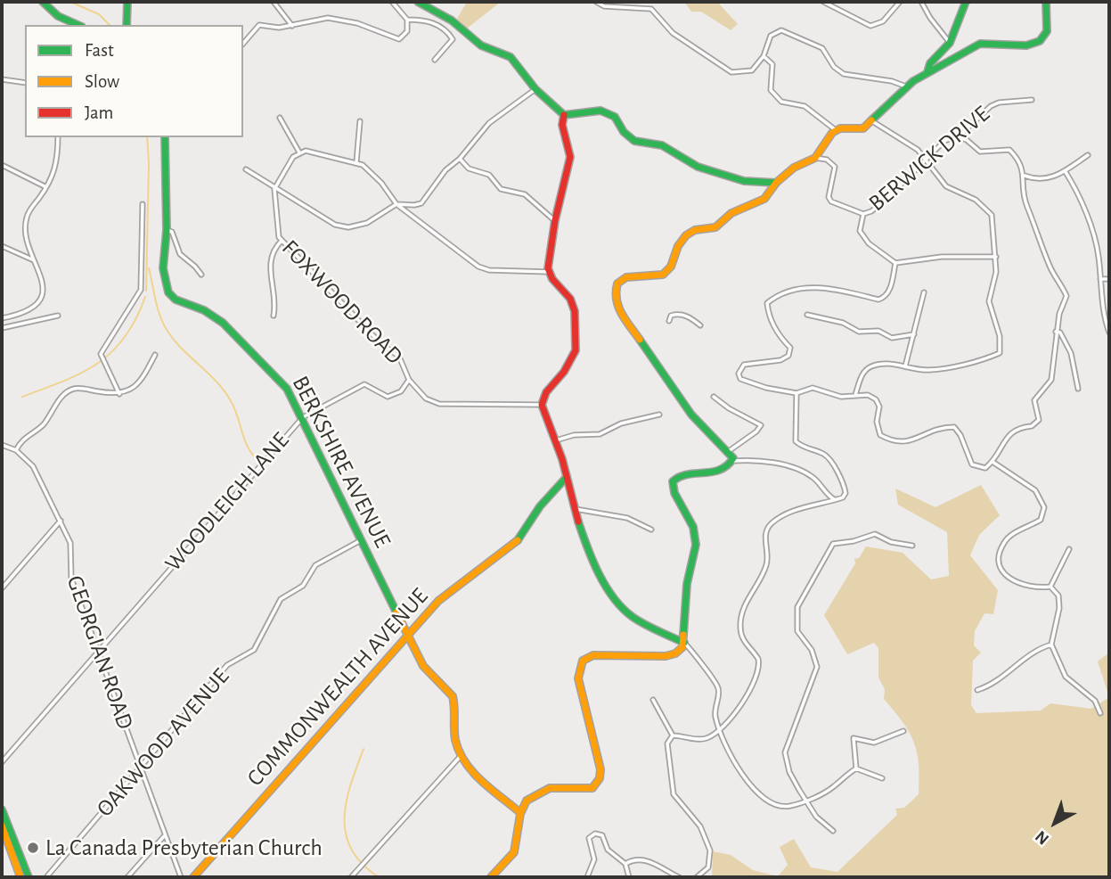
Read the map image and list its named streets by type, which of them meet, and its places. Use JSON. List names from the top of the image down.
{
  "streets": {
    "street": [
      "BERWICK DRIVE",
      "FOXWOOD ROAD",
      "BERKSHIRE AVENUE",
      "WOODLEIGH LANE",
      "GEORGIAN ROAD",
      "COMMONWEALTH AVENUE",
      "OAKWOOD AVENUE"
    ]
  },
  "crossings": [
    ["FOXWOOD ROAD", "WOODLEIGH LANE"],
    ["BERKSHIRE AVENUE", "WOODLEIGH LANE"],
    ["BERKSHIRE AVENUE", "COMMONWEALTH AVENUE"],
    ["BERKSHIRE AVENUE", "OAKWOOD AVENUE"],
    ["WOODLEIGH LANE", "GEORGIAN ROAD"],
    ["GEORGIAN ROAD", "OAKWOOD AVENUE"]
  ],
  "places": ["La Canada Presbyterian Church"],
  "legend": ["Fast", "Slow", "Jam"],
  "north": "bottom left"
}
